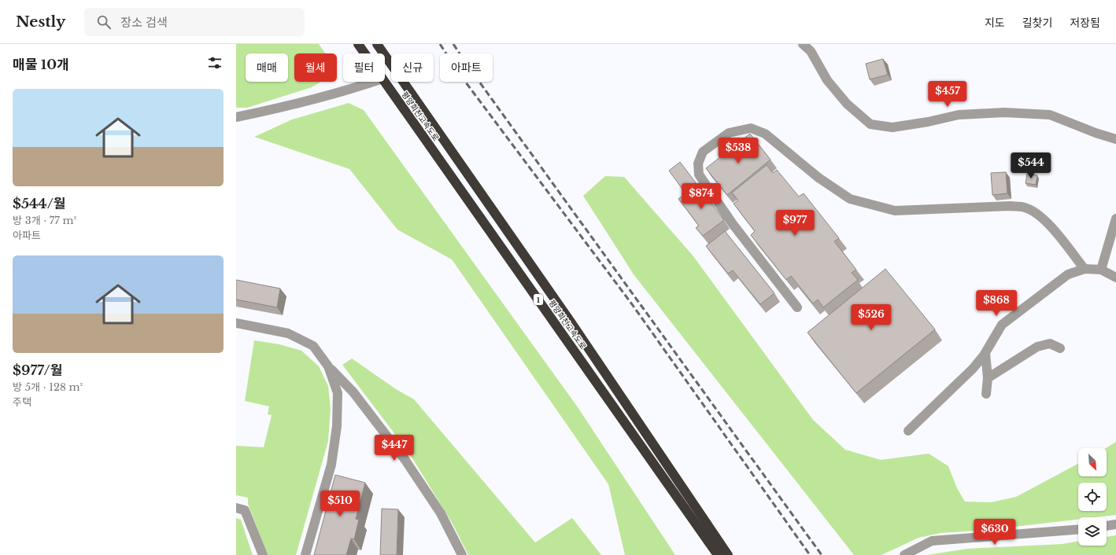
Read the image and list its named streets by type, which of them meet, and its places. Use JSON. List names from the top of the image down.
{
  "streets": {
    "highway": ["평양희천고속도로", "1"]
  },
  "north": "bottom right",
  "page": {
    "header": "Nestly",
    "search": "장소 검색",
    "nav": ["지도", "길찾기", "저장됨"],
    "heading": "매물 10개",
    "chip": [
      "매매",
      "월세",
      "필터",
      "신규",
      "아파트"
    ],
    "price": [
      "$457",
      "$538",
      "$544",
      "$874",
      "$977",
      "$868",
      "$526",
      "$447",
      "$510",
      "$630"
    ],
    "list": [
      {
        "name": "$544/월",
        "note": "방 3개 · 77 m² · 아파트"
      },
      {
        "name": "$977/월",
        "note": "방 5개 · 128 m² · 주택"
      }
    ]
  }
}
